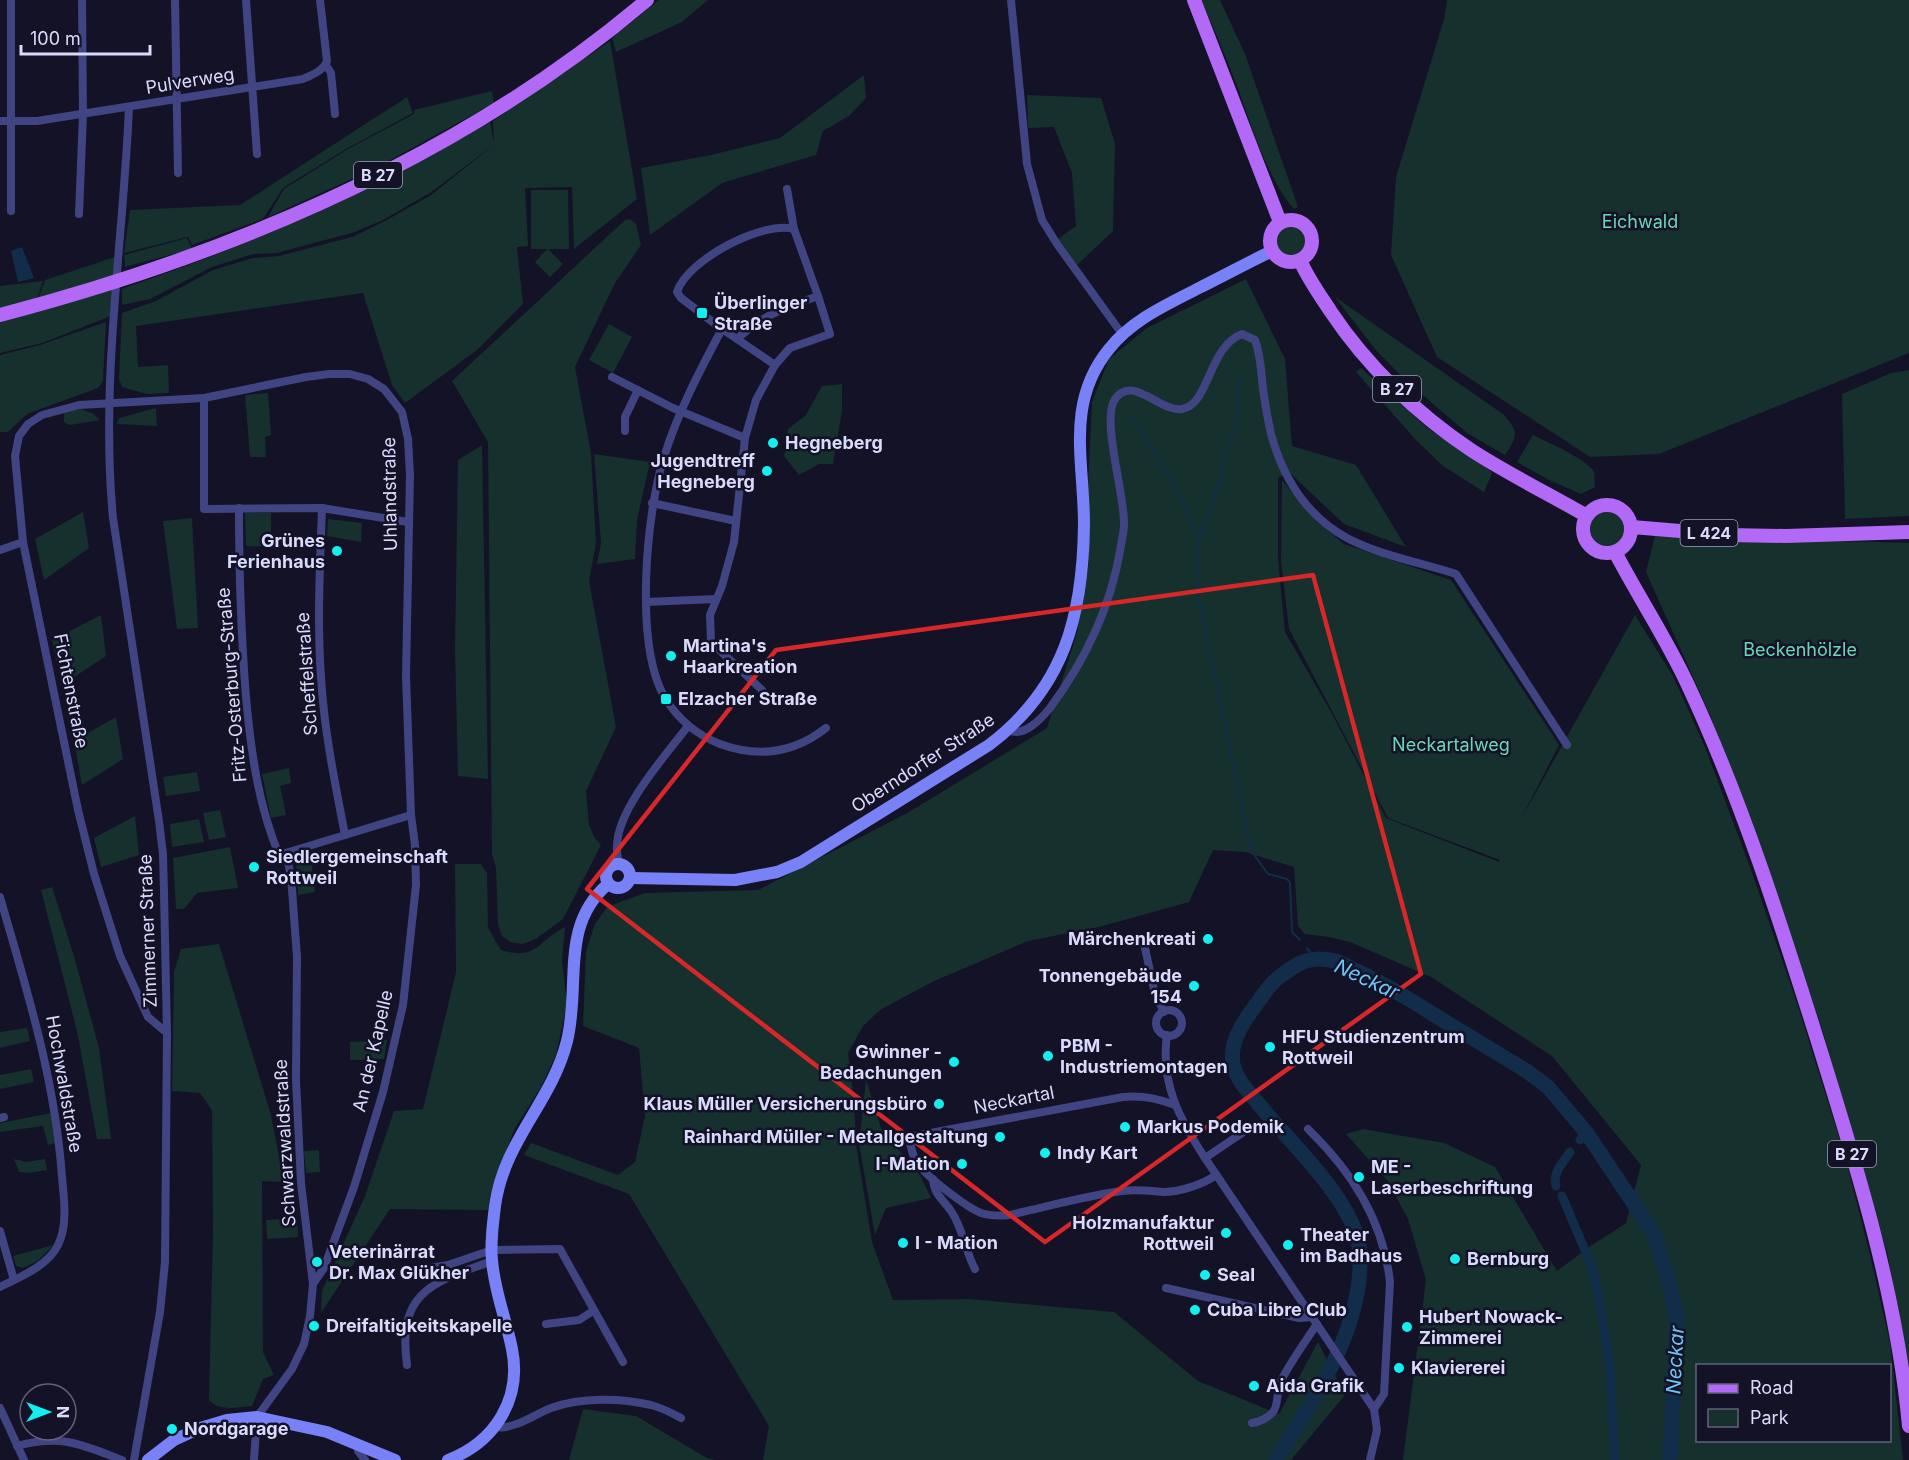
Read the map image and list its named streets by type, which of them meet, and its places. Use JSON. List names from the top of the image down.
{
  "streets": {
    "main road": ["B 27", "L 424"],
    "street": [
      "Pulverweg",
      "Uhlandstraße",
      "Scheffelstraße",
      "Fritz-Osterburg-Straße",
      "Fichtenstraße",
      "Oberndorfer Straße",
      "Zimmerner Straße",
      "An der Kapelle",
      "Hochwaldstraße",
      "Neckartal",
      "Schwarzwaldstraße"
    ]
  },
  "crossings": [
    ["Pulverweg", "Uhlandstraße"],
    ["Pulverweg", "Fichtenstraße"],
    ["Pulverweg", "Zimmerner Straße"],
    ["B 27", "L 424"],
    ["B 27", "Oberndorfer Straße"],
    ["Uhlandstraße", "Fichtenstraße"],
    ["Uhlandstraße", "Zimmerner Straße"],
    ["Uhlandstraße", "An der Kapelle"],
    ["Fritz-Osterburg-Straße", "Schwarzwaldstraße"],
    ["Fichtenstraße", "Zimmerner Straße"],
    ["An der Kapelle", "Schwarzwaldstraße"]
  ],
  "water": ["Neckar"],
  "parks": ["Eichwald", "Beckenhölzle", "Neckartalweg"],
  "places": {
    "transit": ["Überlinger Straße", "Elzacher Straße"],
    "other": [
      "Hegneberg",
      "Jugendtreff Hegneberg",
      "Grünes Ferienhaus",
      "Martina's Haarkreation",
      "Siedlergemeinschaft Rottweil",
      "Märchenkreati",
      "Tonnengebäude 154",
      "HFU Studienzentrum Rottweil",
      "PBM - Industriemontagen",
      "Gwinner - Bedachungen",
      "Klaus Müller Versicherungsbüro",
      "Markus Podemik",
      "Rainhard Müller - Metallgestaltung",
      "Indy Kart",
      "I-Mation",
      "ME - Laserbeschriftung",
      "Holzmanufaktur Rottweil",
      "I - Mation",
      "Theater im Badhaus",
      "Bernburg",
      "Veterinärrat Dr. Max Glükher",
      "Seal",
      "Cuba Libre Club",
      "Dreifaltigkeitskapelle",
      "Hubert Nowack- Zimmerei",
      "Klaviererei",
      "Aida Grafik",
      "Nordgarage"
    ]
  },
  "legend": ["Road", "Park"],
  "scale_bar": "100 m",
  "north": "right"
}
